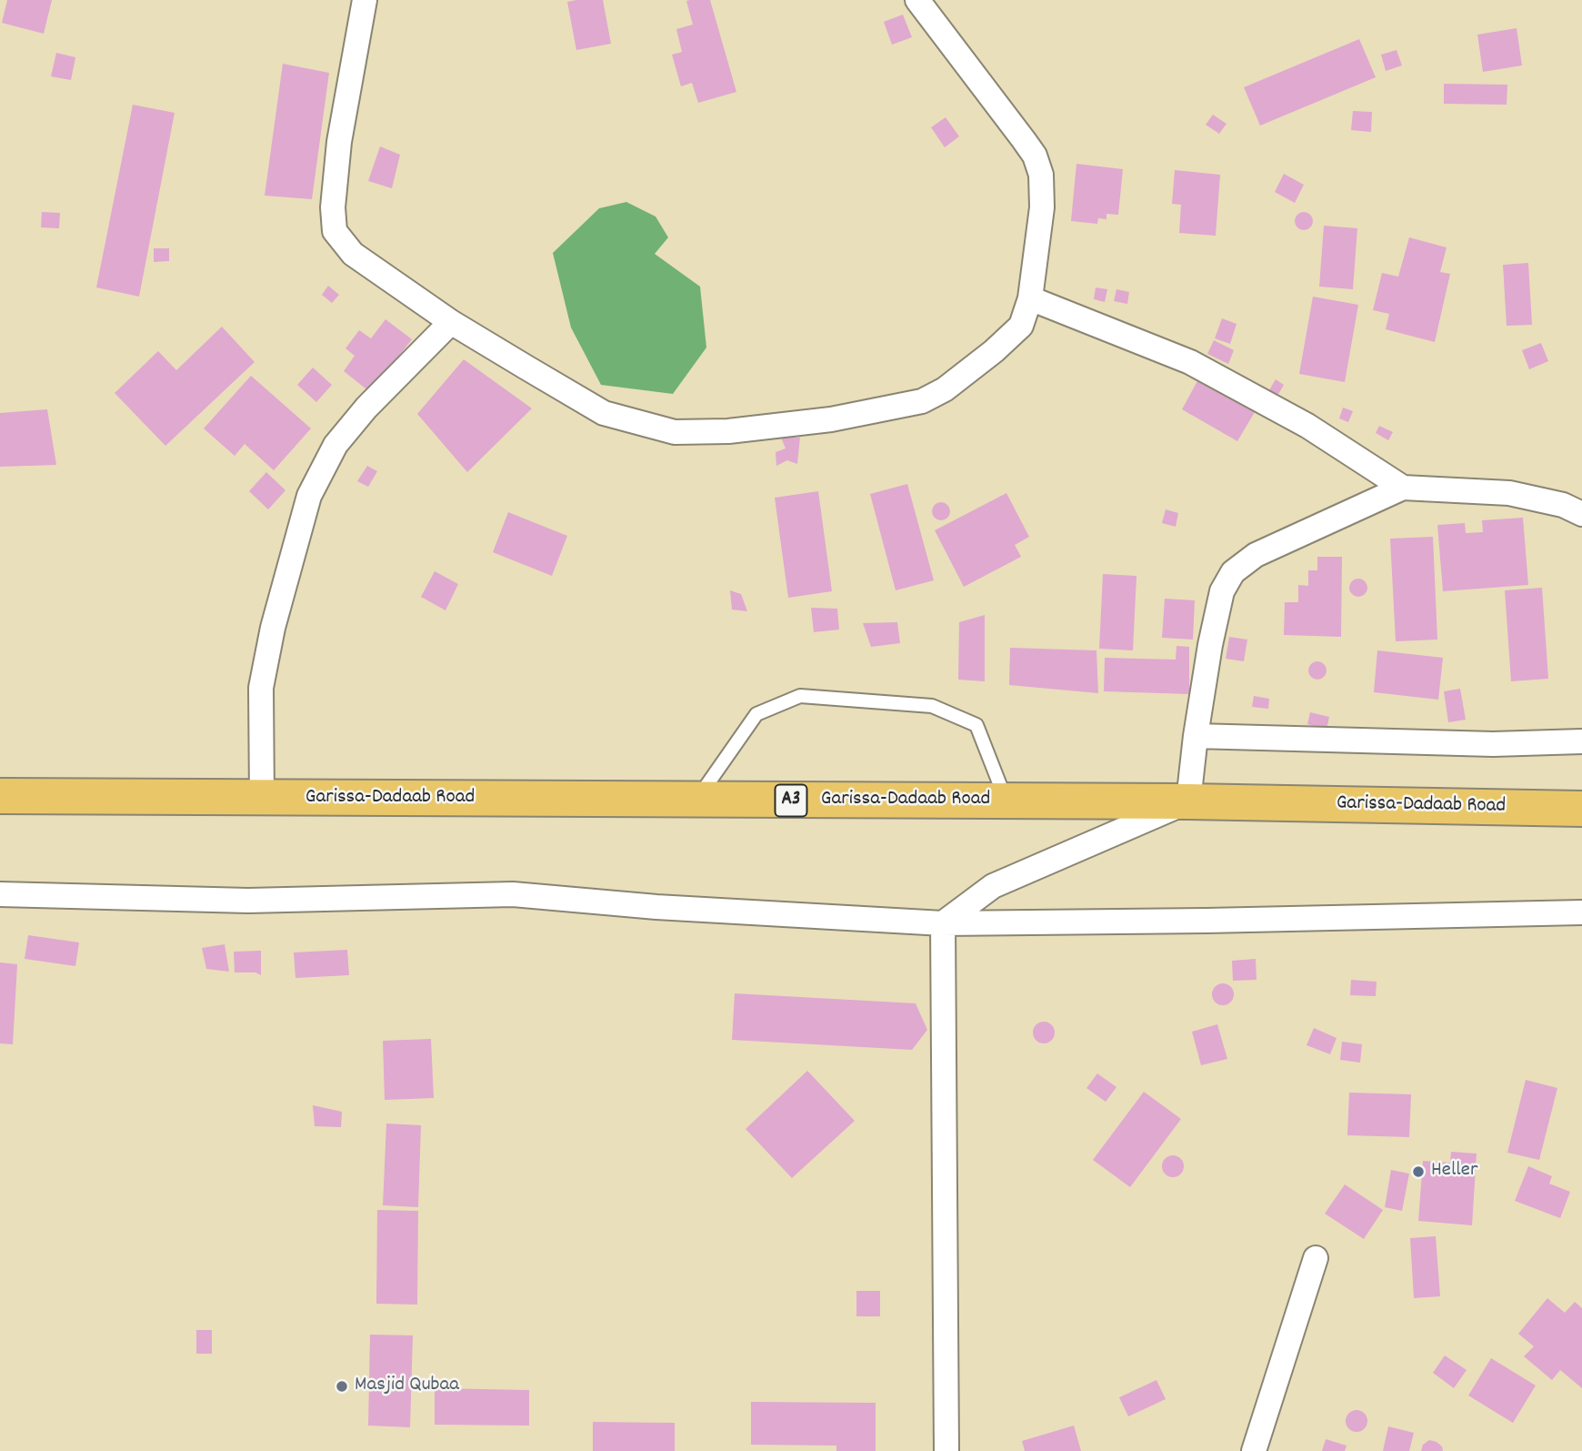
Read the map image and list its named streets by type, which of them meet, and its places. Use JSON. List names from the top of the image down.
{
  "streets": {
    "highway": ["Garissa-Dadaab Road", "A3"]
  },
  "places": ["Heller", "Masjid Qubaa"]
}
